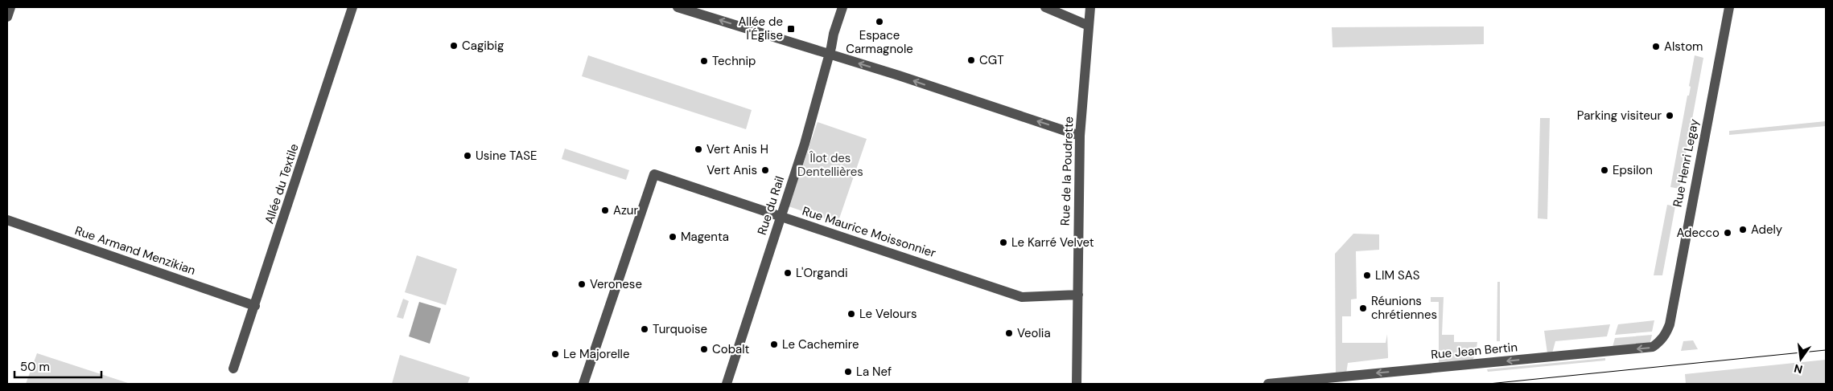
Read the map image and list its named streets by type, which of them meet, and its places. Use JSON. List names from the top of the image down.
{
  "streets": {
    "street": [
      "Rue Henri Legay",
      "Rue de la Poudrette",
      "Allée du Textile",
      "Rue du Rail",
      "Rue Maurice Moissonnier",
      "Rue Armand Menzikian",
      "Rue Jean Bertin"
    ]
  },
  "crossings": [
    ["Rue Henri Legay", "Rue Jean Bertin"],
    ["Rue de la Poudrette", "Rue Maurice Moissonnier"],
    ["Allée du Textile", "Rue Armand Menzikian"],
    ["Rue du Rail", "Rue Maurice Moissonnier"]
  ],
  "one_way": ["Rue Jean Bertin"],
  "parks": ["Îlot des Dentellières"],
  "places": {
    "other": [
      "Espace Carmagnole",
      "Cagibig",
      "Alstom",
      "CGT",
      "Technip",
      "Parking visiteur",
      "Vert Anis H",
      "Usine TASE",
      "Vert Anis",
      "Epsilon",
      "Azur",
      "Adely",
      "Adecco",
      "Magenta",
      "Le Karré Velvet",
      "L'Organdi",
      "LIM SAS",
      "Veronese",
      "Réunions chrétiennes",
      "Le Velours",
      "Turquoise",
      "Veolia",
      "Le Cachemire",
      "Cobalt",
      "Le Majorelle",
      "La Nef"
    ],
    "transit": ["Allée de l'Église"]
  },
  "scale_bar": "50 m",
  "north": "bottom"
}
